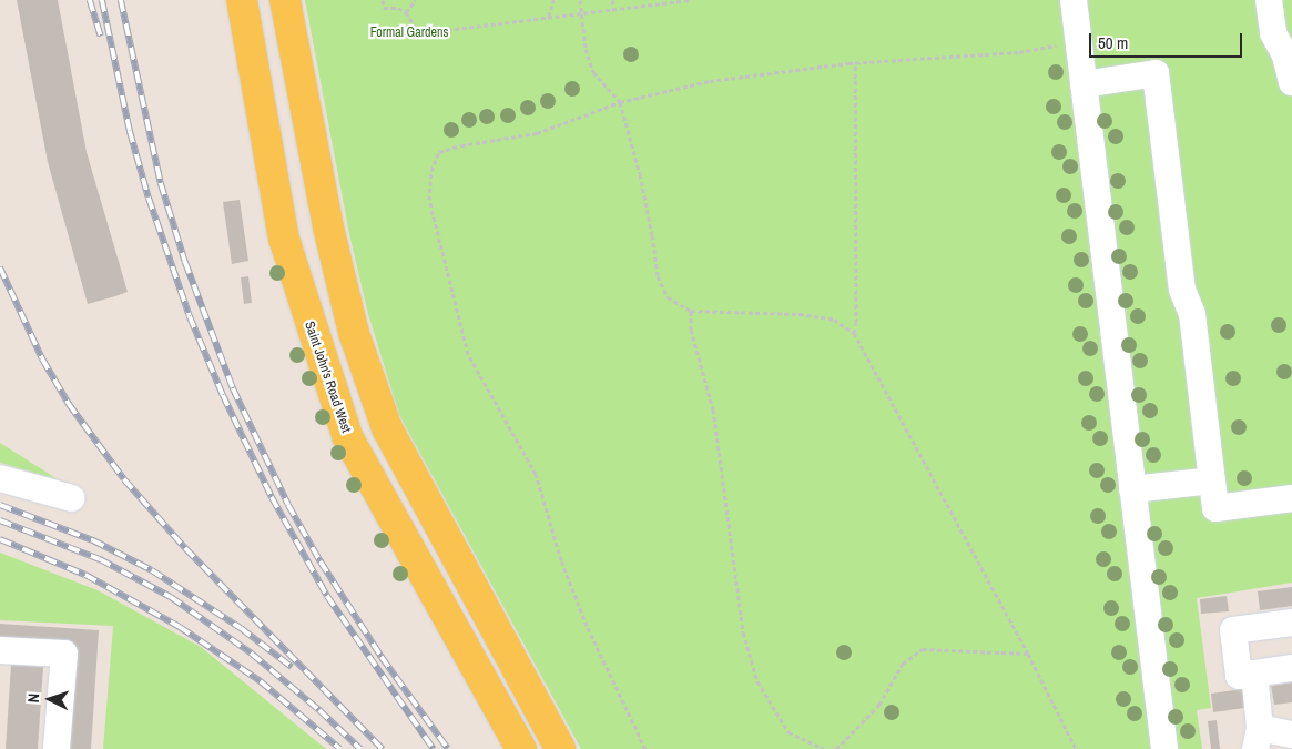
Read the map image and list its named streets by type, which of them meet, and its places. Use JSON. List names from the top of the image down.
{
  "streets": {
    "main road": ["Saint John's Road West"]
  },
  "parks": ["Formal Gardens"],
  "scale_bar": "50 m",
  "north": "left"
}
